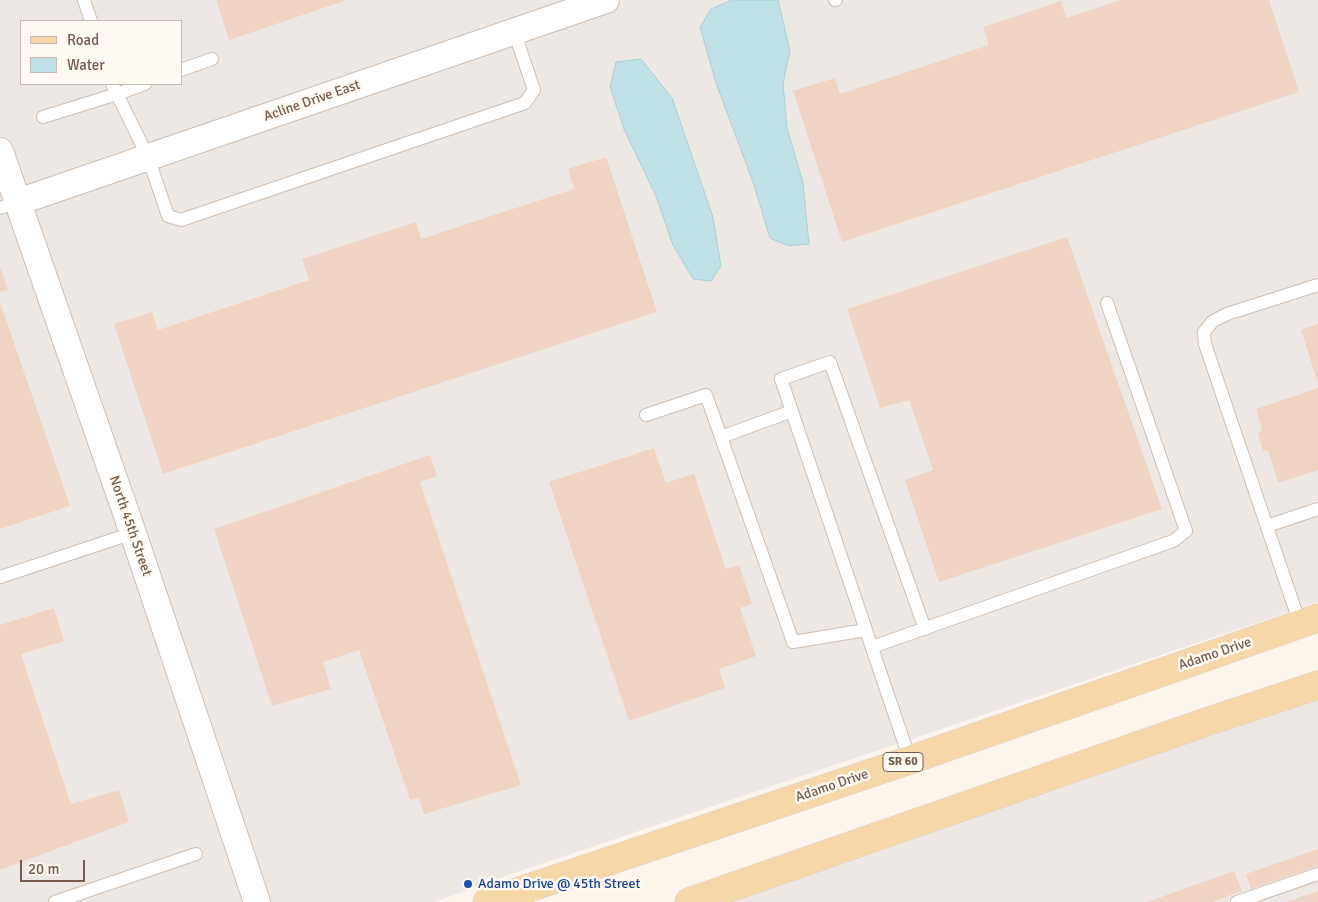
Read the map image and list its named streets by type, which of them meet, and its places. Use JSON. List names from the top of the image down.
{
  "streets": {
    "main road": ["Adamo Drive", "SR 60"],
    "street": ["Acline Drive East", "North 45th Street"]
  },
  "crossings": [
    ["Acline Drive East", "North 45th Street"]
  ],
  "places": ["Adamo Drive @ 45th Street"],
  "legend": ["Road", "Water"],
  "scale_bar": "20 m"
}
